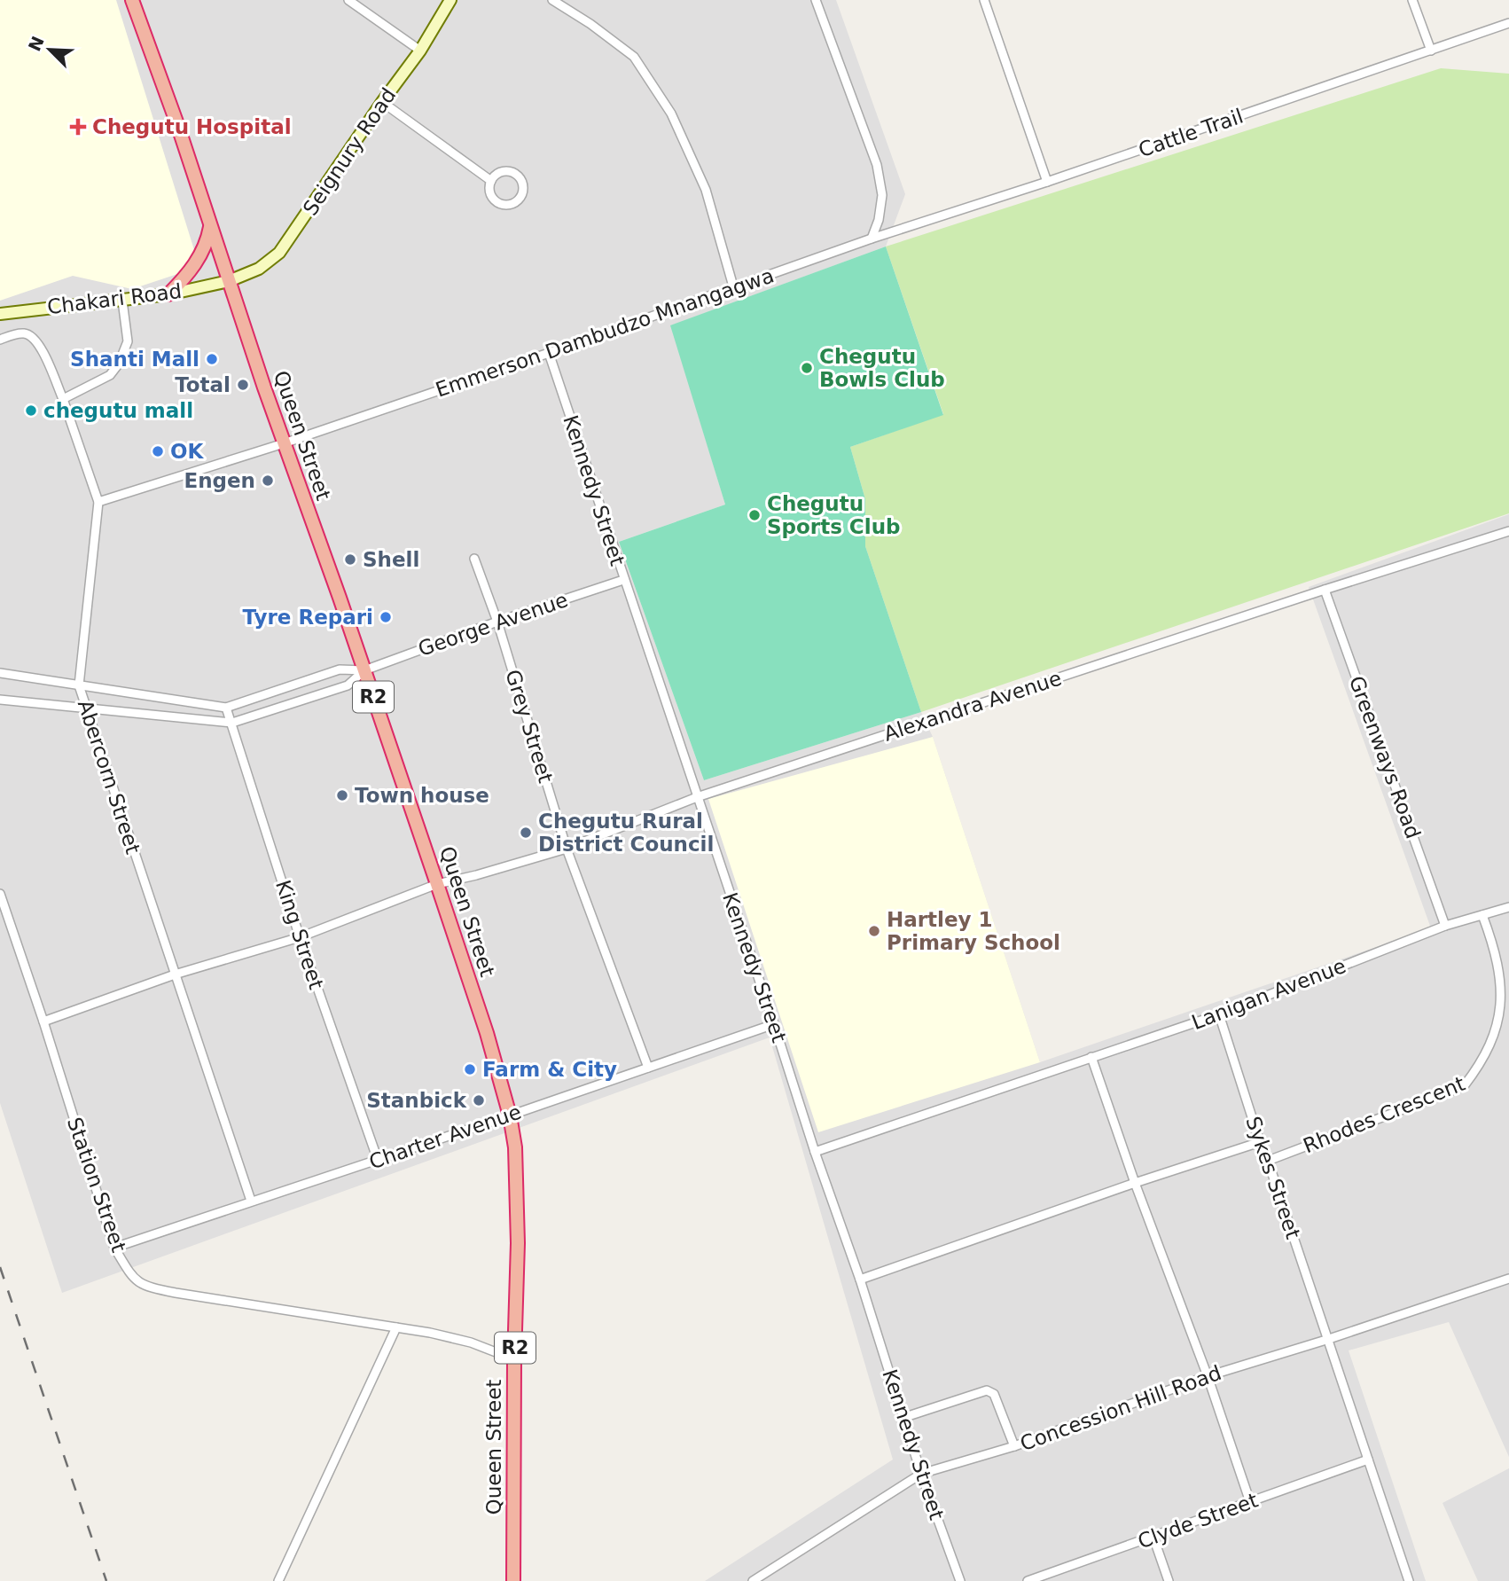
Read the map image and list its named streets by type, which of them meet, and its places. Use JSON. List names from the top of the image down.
{
  "streets": {
    "highway": ["Queen Street", "R2"],
    "main road": ["Seignury Road", "Chakari Road"],
    "street": [
      "Cattle Trail",
      "Emmerson Dambudzo Mnangagwa",
      "Kennedy Street",
      "George Avenue",
      "Alexandra Avenue",
      "Grey Street",
      "Greenways Road",
      "Abercorn Street",
      "King Street",
      "Lanigan Avenue",
      "Rhodes Crescent",
      "Charter Avenue",
      "Sykes Street",
      "Station Street",
      "Concession Hill Road",
      "Clyde Street"
    ]
  },
  "crossings": [
    ["Cattle Trail", "Emmerson Dambudzo Mnangagwa"],
    ["Seignury Road", "Chakari Road"],
    ["Seignury Road", "Queen Street"],
    ["Seignury Road", "R2"],
    ["Chakari Road", "Queen Street"],
    ["Chakari Road", "R2"],
    ["Emmerson Dambudzo Mnangagwa", "Queen Street"],
    ["Emmerson Dambudzo Mnangagwa", "Kennedy Street"],
    ["Emmerson Dambudzo Mnangagwa", "Abercorn Street"],
    ["Queen Street", "George Avenue"],
    ["Queen Street", "R2"],
    ["Queen Street", "Alexandra Avenue"],
    ["Queen Street", "Charter Avenue"],
    ["Queen Street", "Station Street"],
    ["Kennedy Street", "George Avenue"],
    ["Kennedy Street", "Alexandra Avenue"],
    ["Kennedy Street", "Lanigan Avenue"],
    ["Kennedy Street", "Charter Avenue"],
    ["Kennedy Street", "Concession Hill Road"],
    ["George Avenue", "Grey Street"],
    ["George Avenue", "Abercorn Street"],
    ["George Avenue", "King Street"],
    ["Alexandra Avenue", "Grey Street"],
    ["Alexandra Avenue", "Greenways Road"],
    ["Alexandra Avenue", "Abercorn Street"],
    ["Alexandra Avenue", "King Street"],
    ["Alexandra Avenue", "Station Street"],
    ["Grey Street", "Charter Avenue"],
    ["Greenways Road", "Lanigan Avenue"],
    ["Abercorn Street", "Charter Avenue"],
    ["King Street", "Charter Avenue"],
    ["Lanigan Avenue", "Rhodes Crescent"],
    ["Lanigan Avenue", "Sykes Street"],
    ["Rhodes Crescent", "Sykes Street"],
    ["Charter Avenue", "Station Street"],
    ["Sykes Street", "Concession Hill Road"],
    ["Sykes Street", "Clyde Street"]
  ],
  "places": {
    "health": ["Chegutu Hospital"],
    "other": [
      "Shanti Mall",
      "Chegutu Bowls Club",
      "Total",
      "chegutu mall",
      "OK",
      "Engen",
      "Chegutu Sports Club",
      "Shell",
      "Tyre Repari",
      "Town house",
      "Chegutu Rural District Council",
      "Hartley 1 Primary School",
      "Farm & City",
      "Stanbick"
    ]
  },
  "north": "top left"
}
